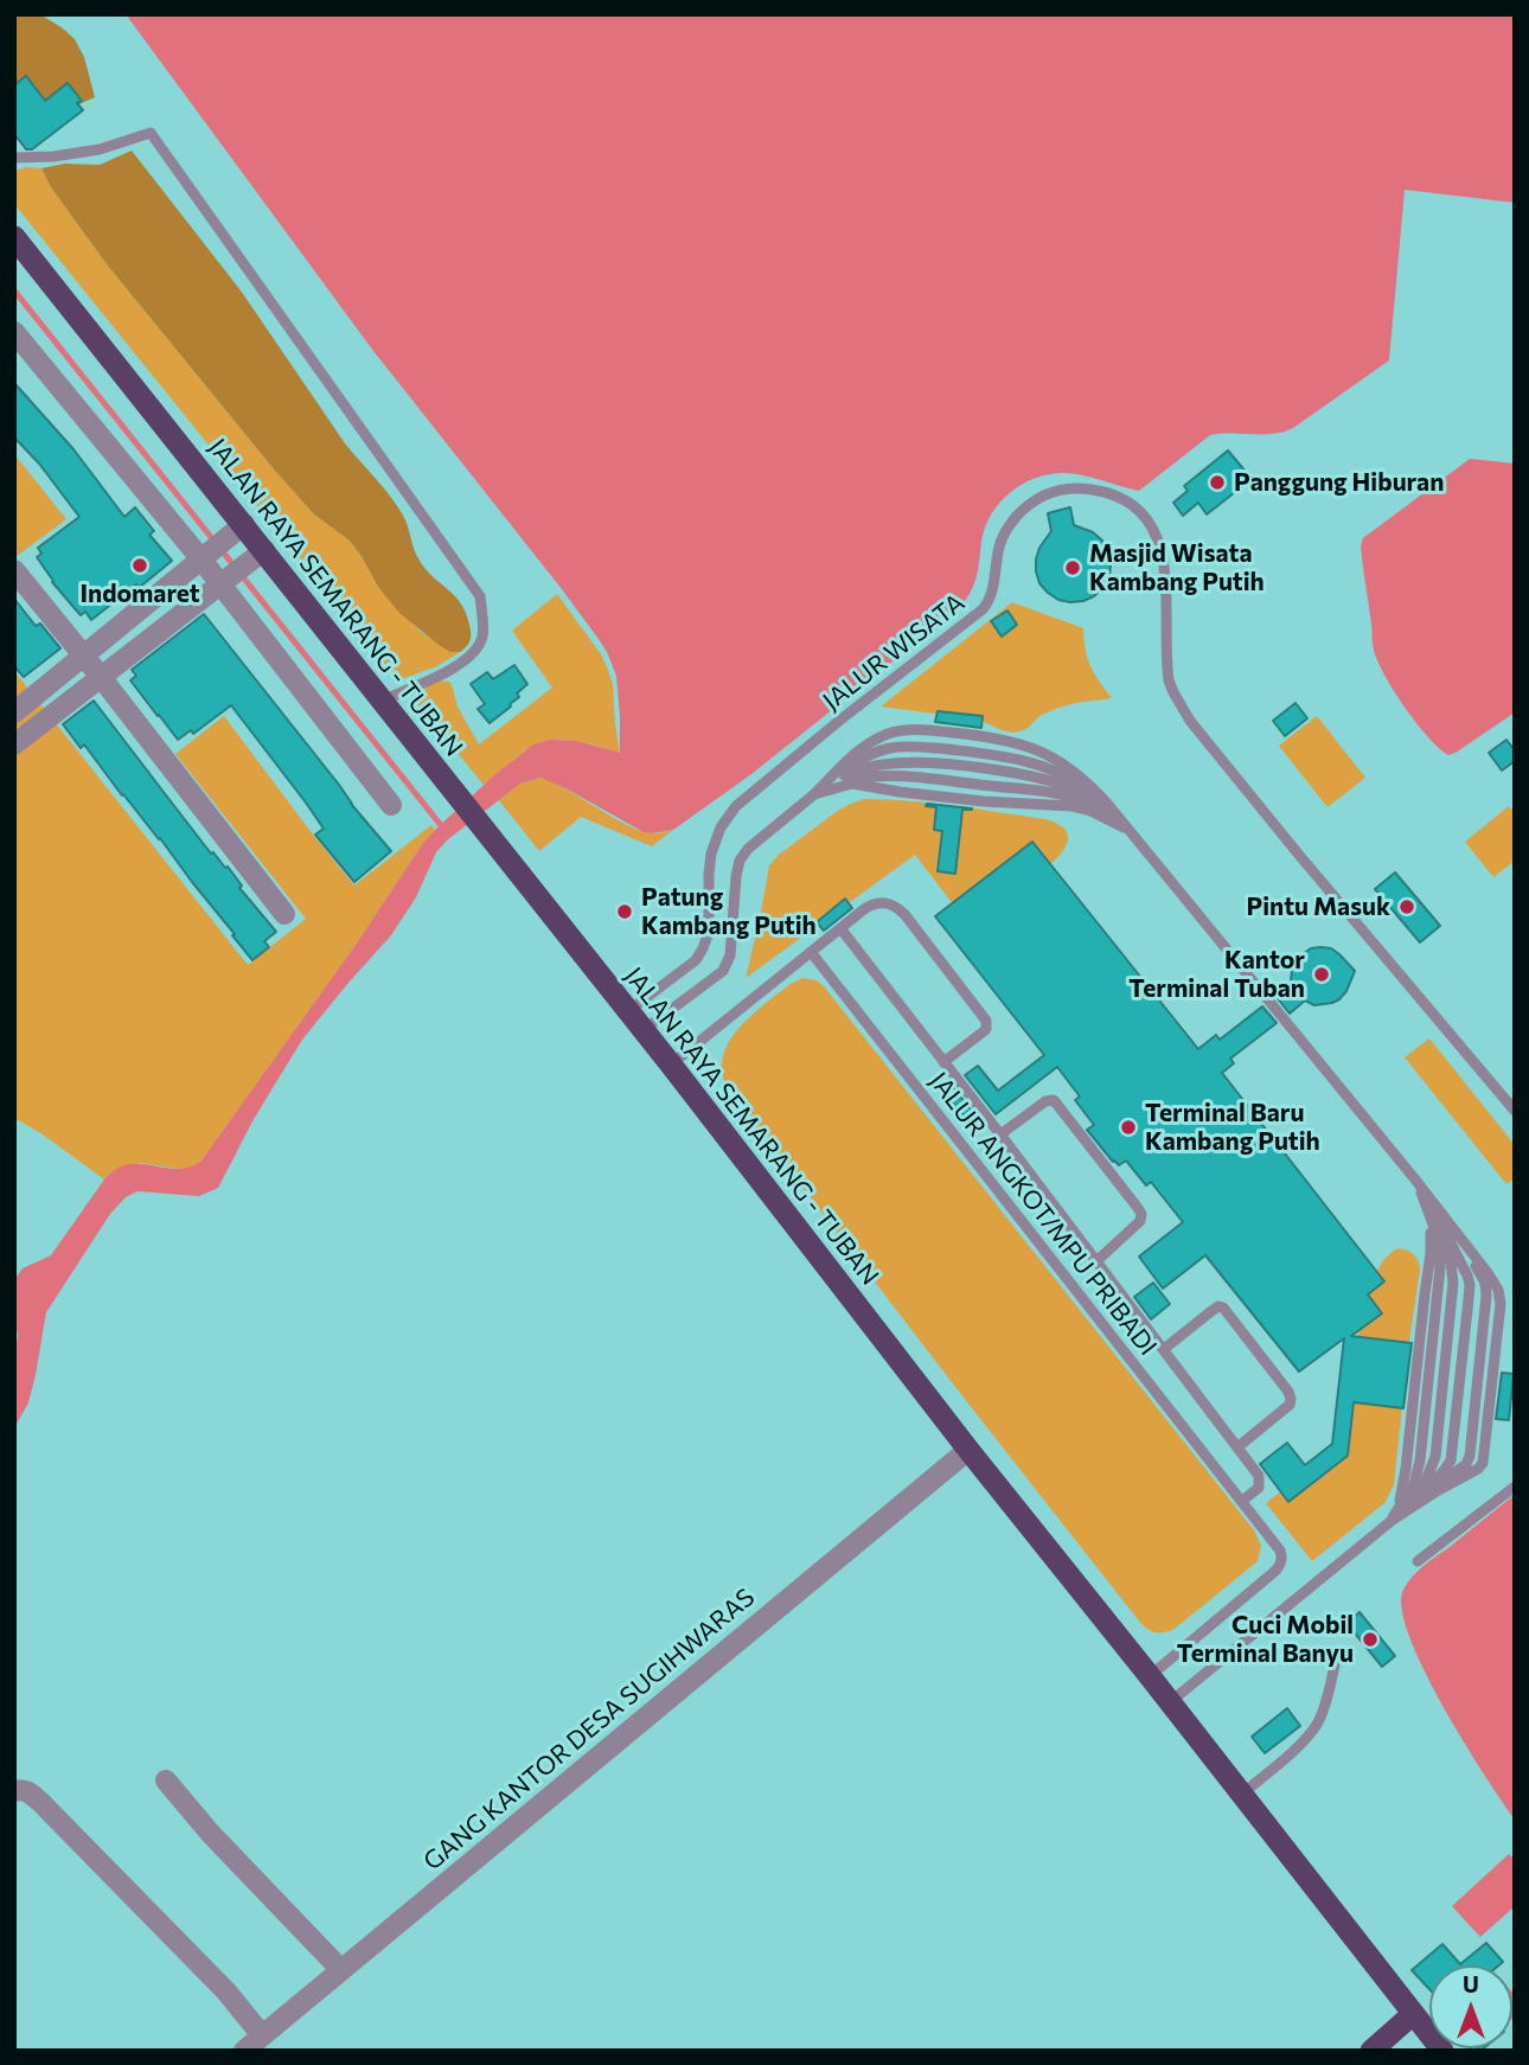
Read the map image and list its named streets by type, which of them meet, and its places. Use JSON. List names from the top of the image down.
{
  "streets": {
    "highway": ["JALAN RAYA SEMARANG - TUBAN"],
    "street": ["GANG KANTOR DESA SUGIHWARAS"],
    "lane": ["JALUR WISATA", "JALUR ANGKOT/MPU PRIBADI"]
  },
  "crossings": [
    ["JALAN RAYA SEMARANG - TUBAN", "JALUR WISATA"],
    ["JALAN RAYA SEMARANG - TUBAN", "JALUR ANGKOT/MPU PRIBADI"],
    ["JALAN RAYA SEMARANG - TUBAN", "GANG KANTOR DESA SUGIHWARAS"]
  ],
  "places": [
    "Panggung Hiburan",
    "Indomaret",
    "Masjid Wisata Kambang Putih",
    "Pintu Masuk",
    "Patung Kambang Putih",
    "Kantor Terminal Tuban",
    "Terminal Baru Kambang Putih",
    "Cuci Mobil Terminal Banyu"
  ],
  "north": "top"
}
